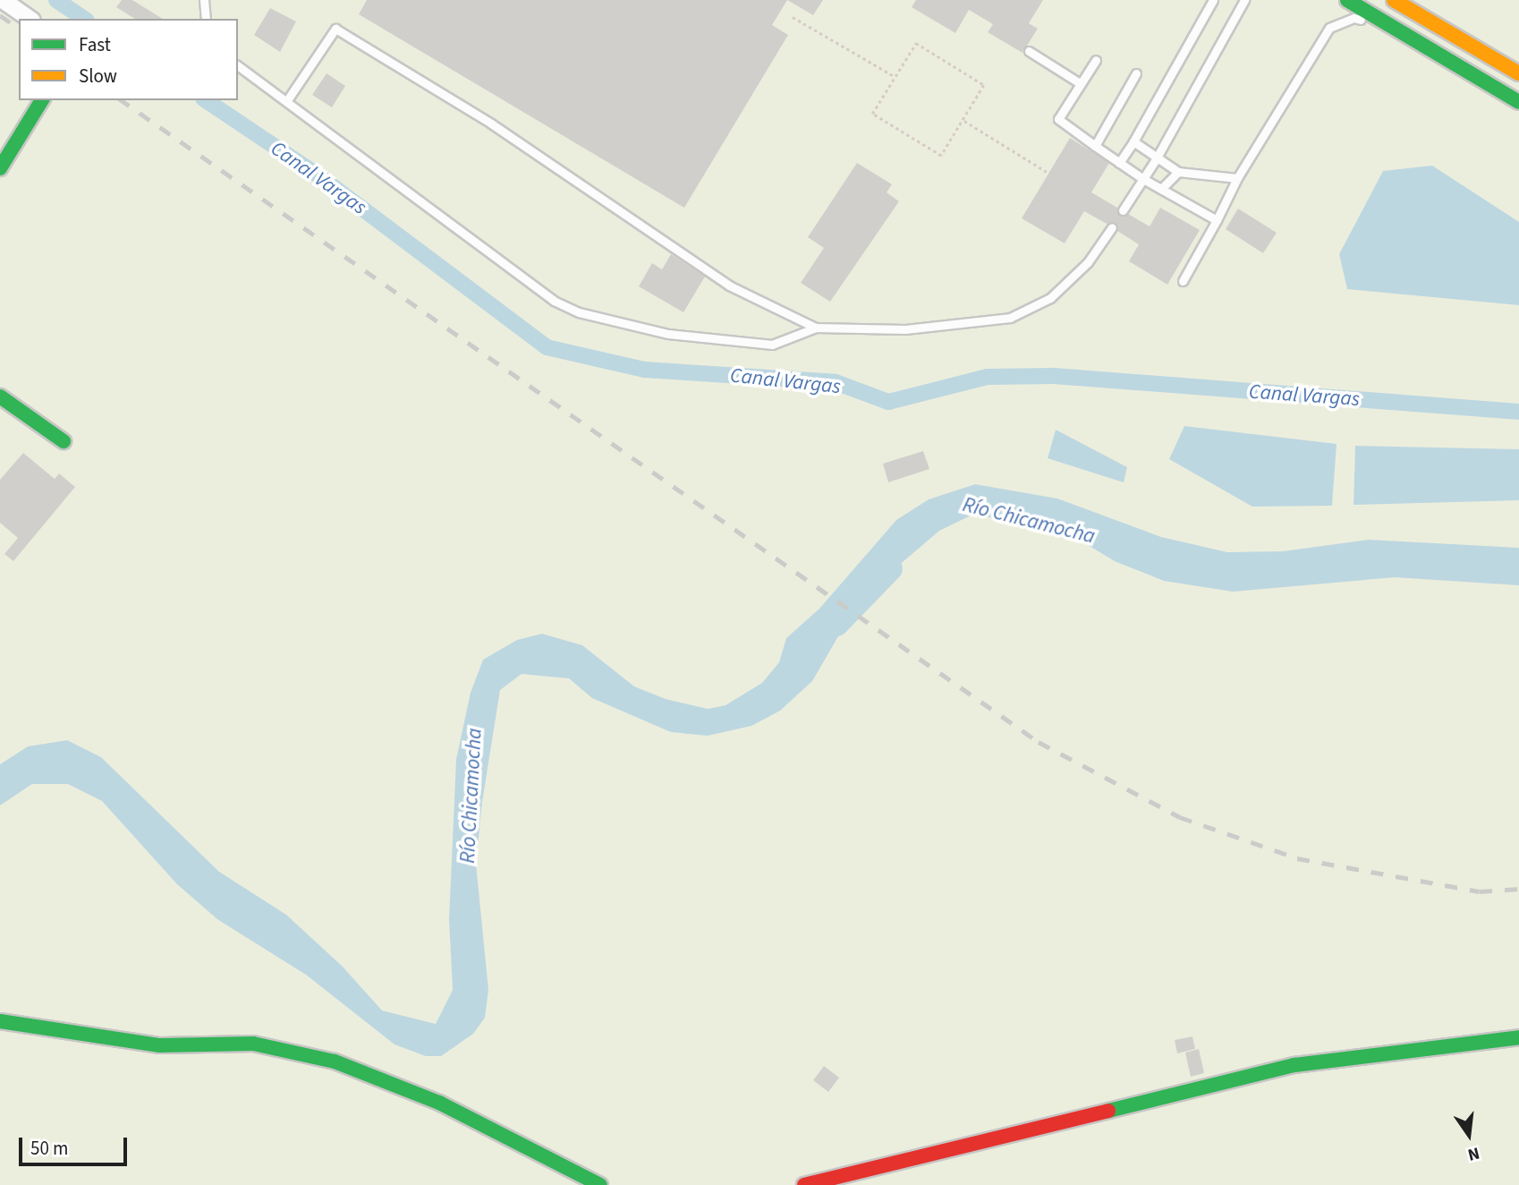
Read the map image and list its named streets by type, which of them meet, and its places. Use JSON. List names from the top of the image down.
{
  "water": ["Canal Vargas", "Río Chicamocha"],
  "legend": ["Fast", "Slow"],
  "scale_bar": "50 m",
  "north": "bottom"
}
